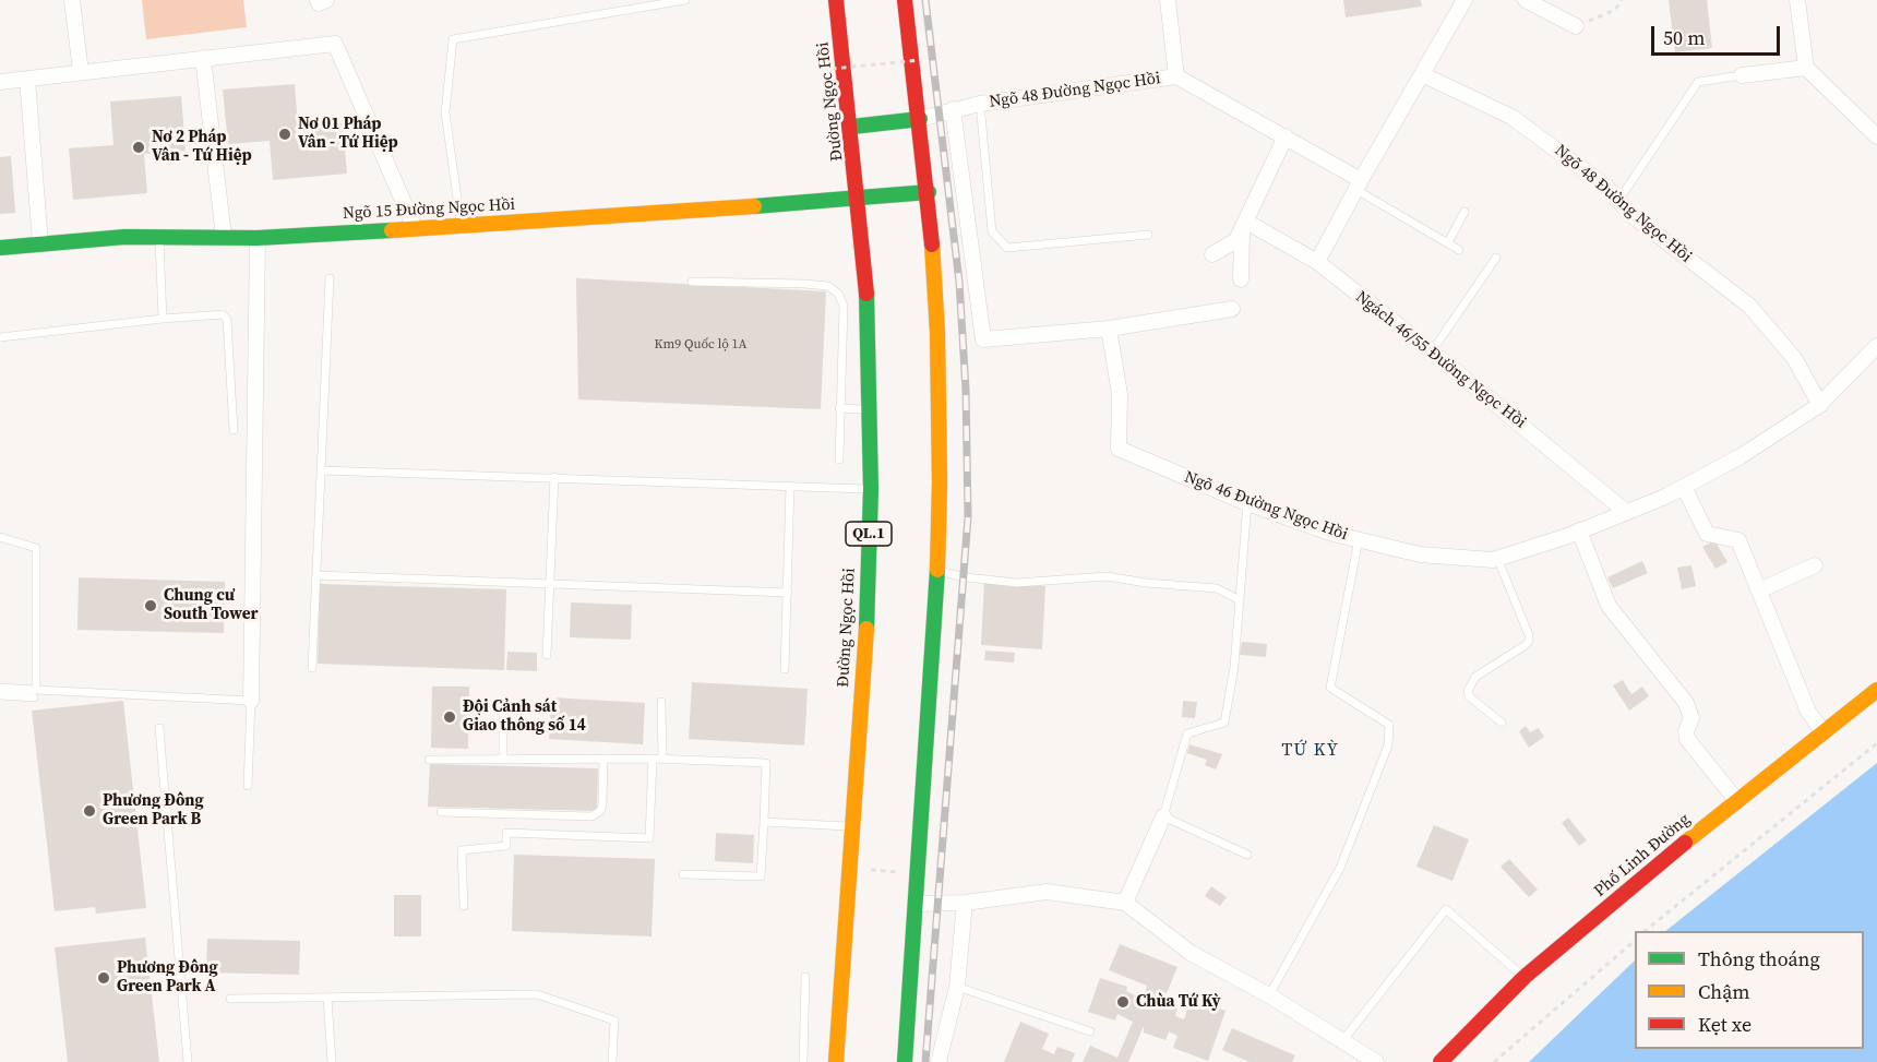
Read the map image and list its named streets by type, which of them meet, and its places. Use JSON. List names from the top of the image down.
{
  "streets": {
    "main road": [
      "Đường Ngọc Hồi",
      "Ngõ 15 Đường Ngọc Hồi",
      "QL.1",
      "Phố Linh Đường"
    ],
    "street": ["Ngõ 48 Đường Ngọc Hồi", "Ngách 46/55 Đường Ngọc Hồi", "Ngõ 46 Đường Ngọc Hồi"]
  },
  "crossings": [
    ["Ngõ 48 Đường Ngọc Hồi", "Ngõ 46 Đường Ngọc Hồi"],
    ["Đường Ngọc Hồi", "Ngõ 15 Đường Ngọc Hồi"],
    ["Ngách 46/55 Đường Ngọc Hồi", "Ngõ 46 Đường Ngọc Hồi"]
  ],
  "districts": ["TỨ KỲ"],
  "places": [
    "Nơ 01 Pháp Vân - Tứ Hiệp",
    "Nơ 2 Pháp Vân - Tứ Hiệp",
    "Chung cư South Tower",
    "Đội Cảnh sát Giao thông số 14",
    "Phương Đông Green Park B",
    "Phương Đông Green Park A",
    "Chùa Tứ Kỳ"
  ],
  "house_numbers": ["Km9 Quốc lộ 1A"],
  "legend": ["Thông thoáng", "Chậm", "Kẹt xe"],
  "scale_bar": "50 m"
}
